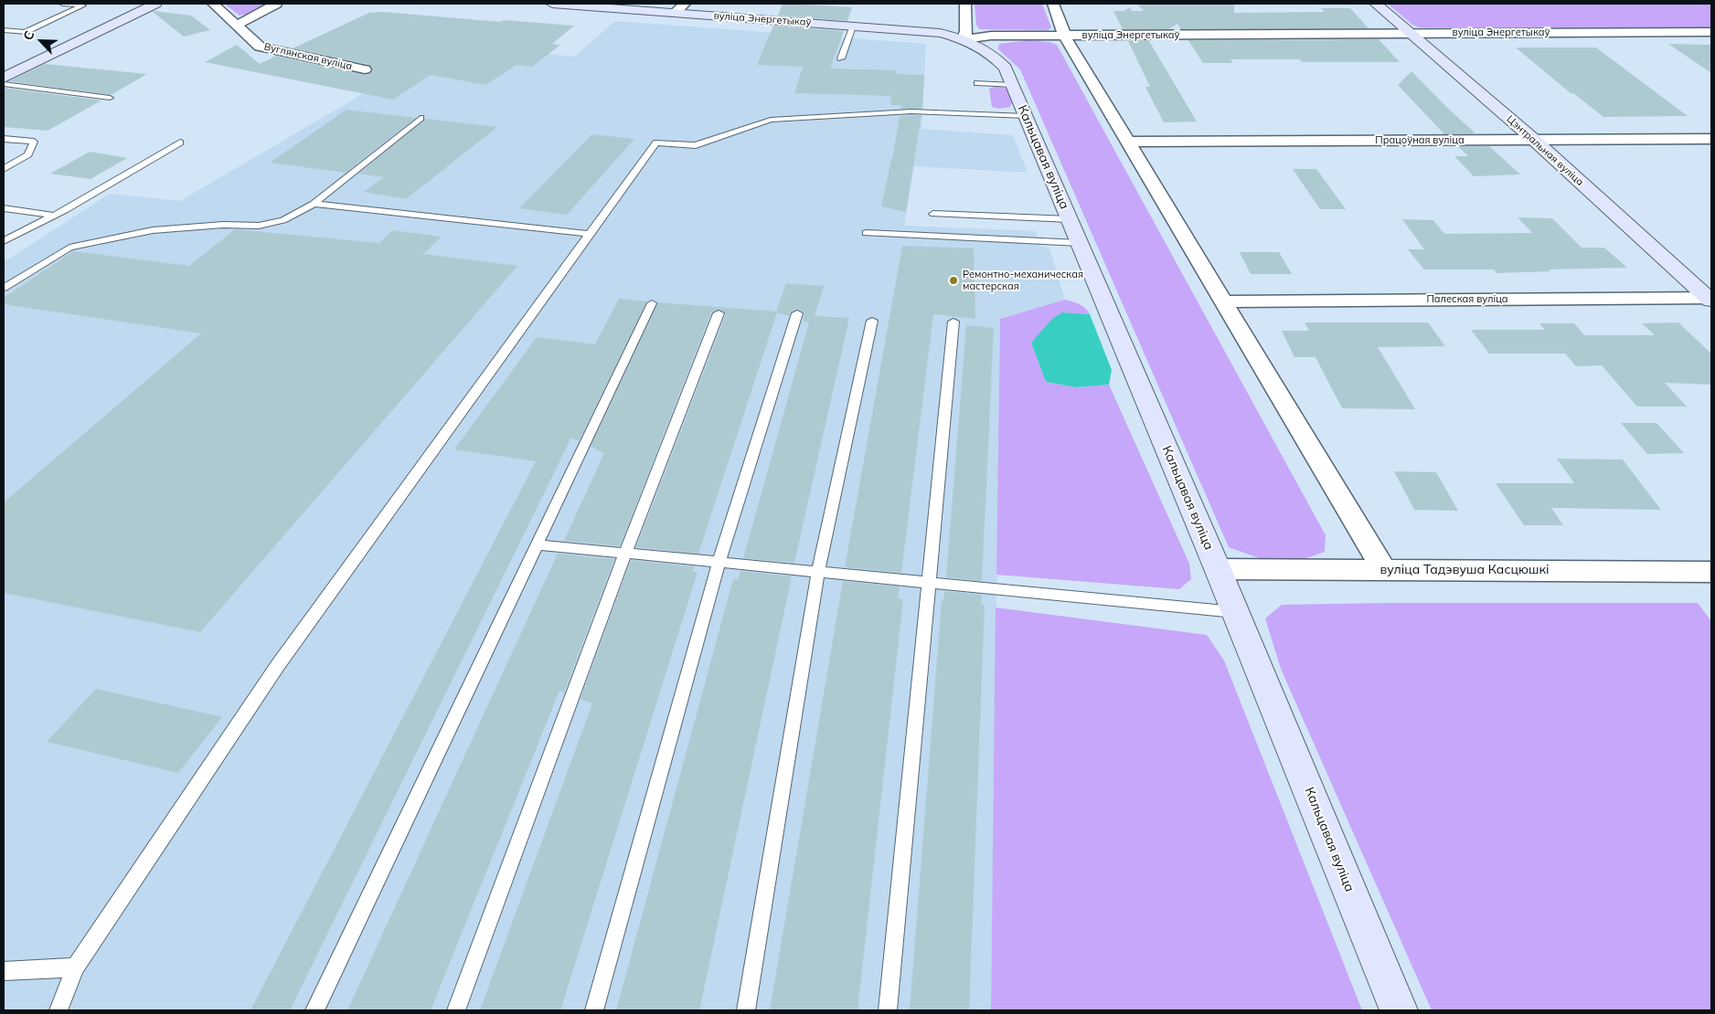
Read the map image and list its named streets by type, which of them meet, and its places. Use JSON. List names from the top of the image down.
{
  "streets": {
    "street": [
      "вуліца Энергетыкаў",
      "Вуглянская вуліца",
      "Працоўная вуліца",
      "Цэнтральная вуліца",
      "Кальцавая вуліца",
      "Палеская вуліца",
      "вуліца Тадэвуша Касцюшкі"
    ]
  },
  "crossings": [
    ["вуліца Энергетыкаў", "Цэнтральная вуліца"],
    ["вуліца Энергетыкаў", "Кальцавая вуліца"],
    ["Працоўная вуліца", "Цэнтральная вуліца"],
    ["Цэнтральная вуліца", "Палеская вуліца"],
    ["Кальцавая вуліца", "вуліца Тадэвуша Касцюшкі"]
  ],
  "places": ["Ремонтно-механическая мастерская"],
  "north": "top left"
}
